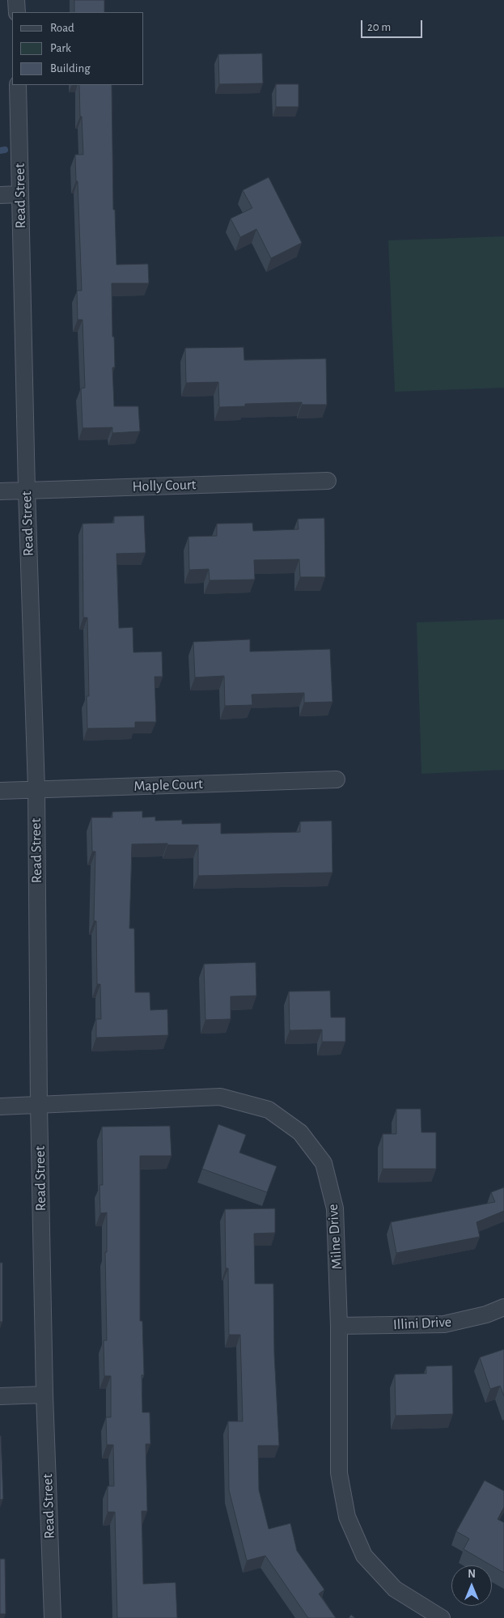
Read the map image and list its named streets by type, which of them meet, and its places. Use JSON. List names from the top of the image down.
{
  "streets": {
    "street": [
      "Read Street",
      "Holly Court",
      "Maple Court",
      "Milne Drive",
      "Illini Drive"
    ]
  },
  "crossings": [
    ["Read Street", "Holly Court"],
    ["Read Street", "Maple Court"],
    ["Read Street", "Milne Drive"],
    ["Milne Drive", "Illini Drive"]
  ],
  "legend": ["Road", "Park", "Building"],
  "scale_bar": "20 m",
  "north": "top"
}
